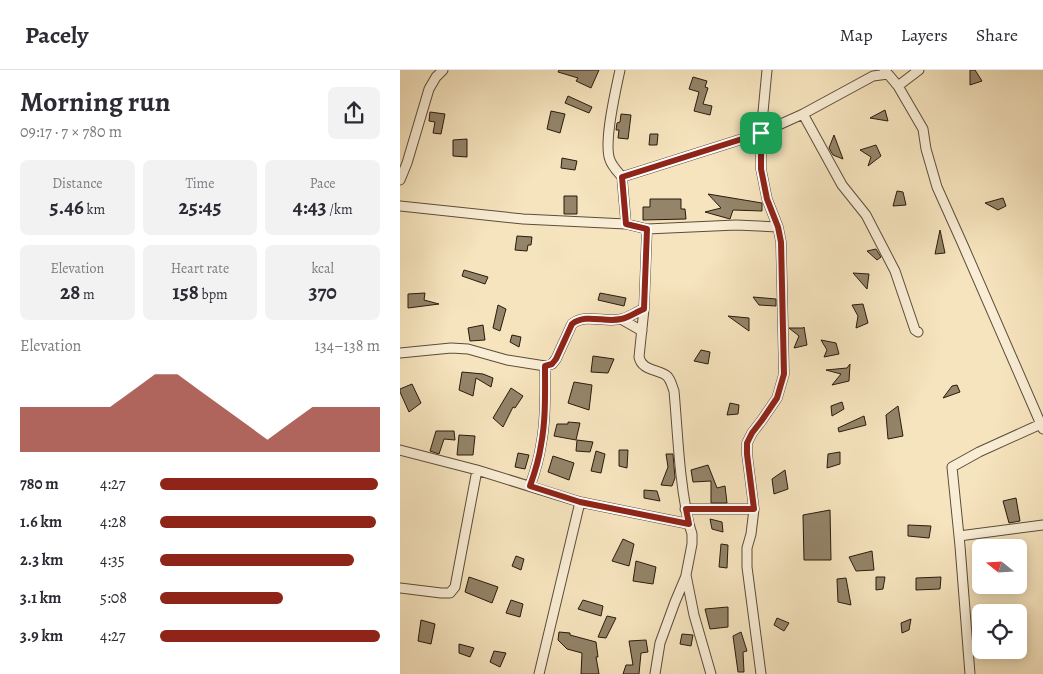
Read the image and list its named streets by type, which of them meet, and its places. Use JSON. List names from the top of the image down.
{
  "north": "left",
  "page": {
    "header": "Pacely",
    "nav": ["Map", "Layers", "Share"],
    "heading": ["Morning run", "09:17 · 7 × 780 m"],
    "stats": [
      ["Distance", "5.46 km"],
      ["Time", "25:45"],
      ["Pace", "4:43 /km"],
      ["Elevation", "28 m"],
      ["Heart rate", "158 bpm"],
      ["kcal", "370"]
    ],
    "chart": ["Elevation", "134–138 m"],
    "list": [
      {
        "name": "780 m",
        "note": "4:27"
      },
      {
        "name": "1.6 km",
        "note": "4:28"
      },
      {
        "name": "2.3 km",
        "note": "4:35"
      },
      {
        "name": "3.1 km",
        "note": "5:08"
      },
      {
        "name": "3.9 km",
        "note": "4:27"
      }
    ]
  }
}
